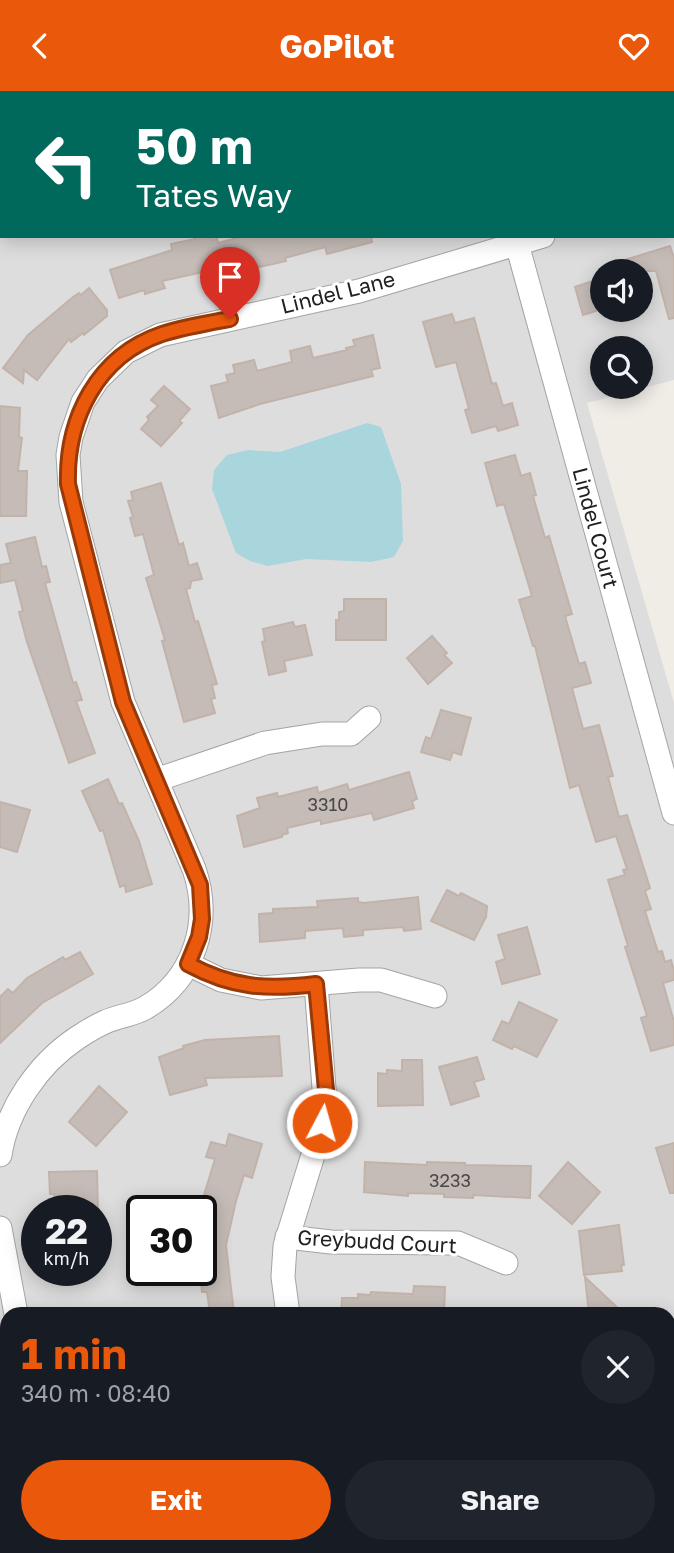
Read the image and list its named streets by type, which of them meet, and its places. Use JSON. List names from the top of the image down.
{
  "streets": {
    "street": ["Lindel Lane", "Lindel Court", "Greybudd Court"]
  },
  "crossings": [
    ["Lindel Lane", "Lindel Court"]
  ],
  "house_numbers": ["3310", "3233"],
  "page": {
    "header": "GoPilot",
    "turn": ["50 m", "Tates Way"],
    "speed": "22 km/h",
    "limit": "30",
    "heading": ["1 min", "340 m · 08:40"],
    "buttons": ["Exit", "Share"]
  }
}
